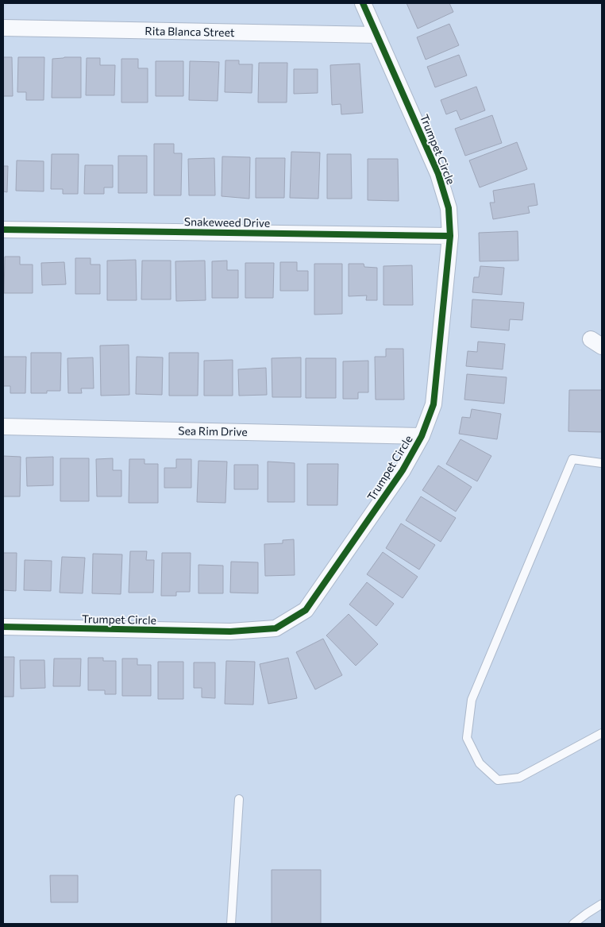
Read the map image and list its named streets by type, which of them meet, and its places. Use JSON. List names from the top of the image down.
{
  "streets": {
    "street": [
      "Rita Blanca Street",
      "Trumpet Circle",
      "Snakeweed Drive",
      "Sea Rim Drive"
    ]
  },
  "crossings": [
    ["Rita Blanca Street", "Trumpet Circle"],
    ["Trumpet Circle", "Snakeweed Drive"],
    ["Trumpet Circle", "Sea Rim Drive"]
  ]
}
